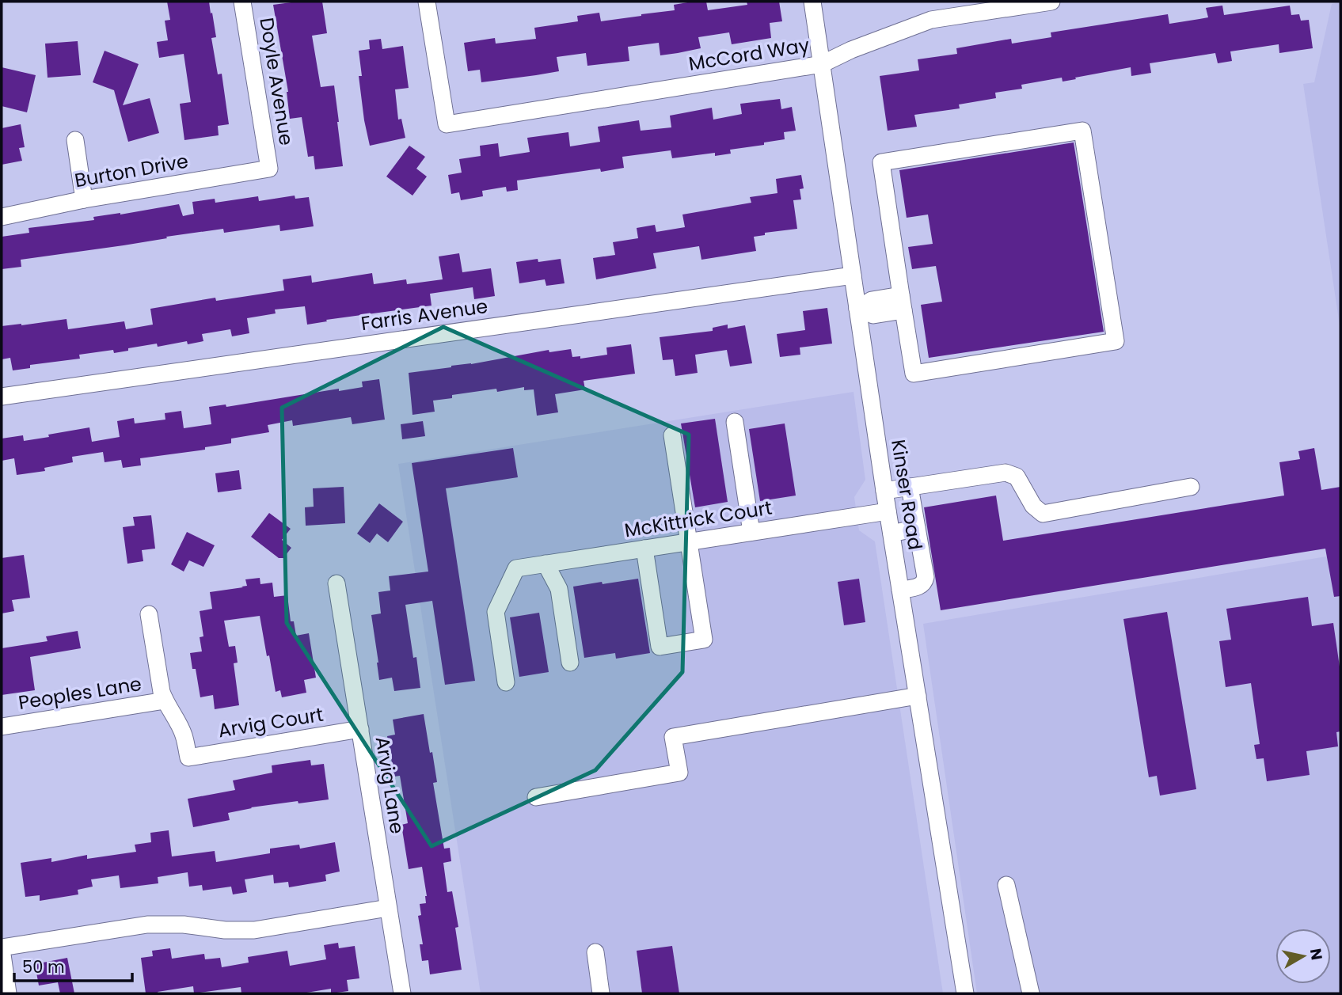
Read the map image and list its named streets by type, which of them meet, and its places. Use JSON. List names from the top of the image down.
{
  "streets": {
    "street": [
      "McCord Way",
      "Doyle Avenue",
      "Burton Drive",
      "Farris Avenue",
      "Kinser Road",
      "McKittrick Court",
      "Peoples Lane",
      "Arvig Court",
      "Arvig Lane"
    ]
  },
  "crossings": [
    ["McCord Way", "Kinser Road"],
    ["Doyle Avenue", "Burton Drive"],
    ["Farris Avenue", "Kinser Road"],
    ["Kinser Road", "McKittrick Court"],
    ["Peoples Lane", "Arvig Court"],
    ["Arvig Court", "Arvig Lane"]
  ],
  "scale_bar": "50 m",
  "north": "right"
}
